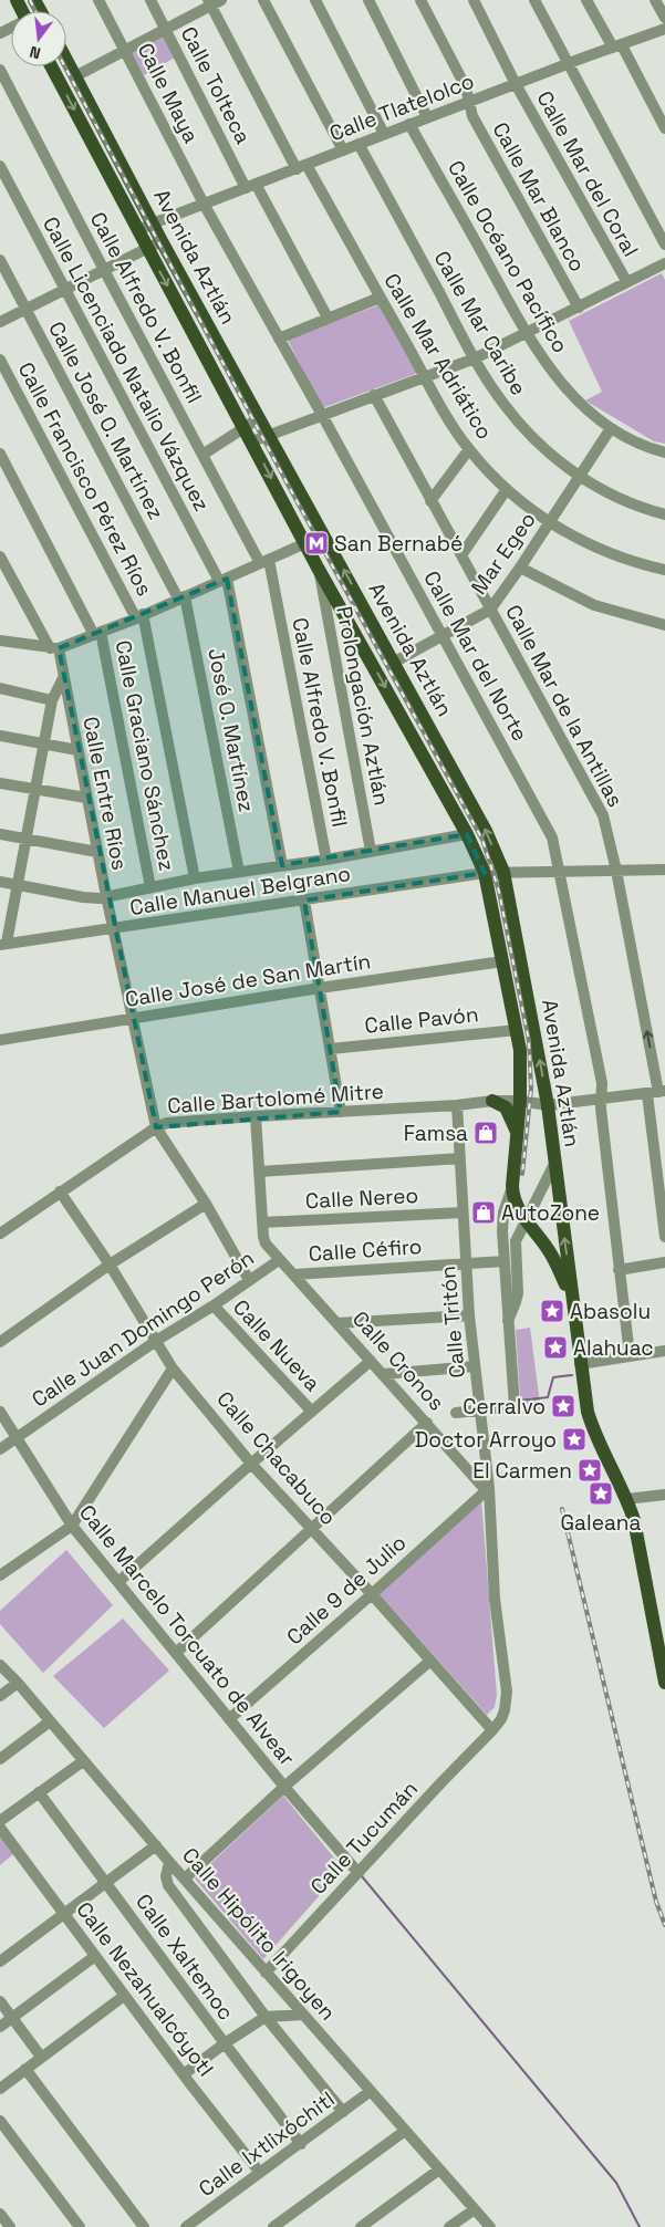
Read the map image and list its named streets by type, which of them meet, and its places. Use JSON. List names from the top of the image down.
{
  "streets": {
    "main road": ["Avenida Aztlán"],
    "street": [
      "Calle Tolteca",
      "Calle Maya",
      "Calle Tlatelolco",
      "Calle Mar del Coral",
      "Calle Mar Blanco",
      "Calle Océano Pacífico",
      "Calle Alfredo V. Bonfil",
      "Calle Mar Caribe",
      "Calle Mar Adriático",
      "Calle Licenciado Natalio Vázquez",
      "Calle José O. Martínez",
      "Calle Francisco Pérez Ríos",
      "Mar Egeo",
      "Calle Mar del Norte",
      "Prolongación Aztlán",
      "Calle Mar de la Antillas",
      "José O. Martínez",
      "Calle Graciano Sánchez",
      "Calle Entre Ríos",
      "Calle Manuel Belgrano",
      "Calle José de San Martín",
      "Calle Pavón",
      "Calle Bartolomé Mitre",
      "Calle Nereo",
      "Calle Céfiro",
      "Calle Tritón",
      "Calle Juan Domingo Perón",
      "Calle Nueva",
      "Calle Cronos",
      "Calle Chacabuco",
      "Calle 9 de Julio",
      "Calle Marcelo Torcuato de Alvear",
      "Calle Tucumán",
      "Calle Hipólito Irigoyen",
      "Calle Xaltemoc",
      "Calle Nezahualcóyotl",
      "Calle Ixtlixóchitl"
    ]
  },
  "crossings": [
    ["Calle Tolteca", "Calle Tlatelolco"],
    ["Calle Maya", "Calle Tlatelolco"],
    ["Calle Maya", "Calle Mar del Norte"],
    ["Calle Tlatelolco", "Calle Mar del Coral"],
    ["Calle Tlatelolco", "Calle Mar Blanco"],
    ["Calle Tlatelolco", "Avenida Aztlán"],
    ["Calle Tlatelolco", "Calle Océano Pacífico"],
    ["Calle Tlatelolco", "Calle Mar Caribe"],
    ["Calle Tlatelolco", "Calle Mar Adriático"],
    ["Calle Tlatelolco", "Calle Mar del Norte"],
    ["Avenida Aztlán", "Mar Egeo"],
    ["Avenida Aztlán", "Prolongación Aztlán"],
    ["Avenida Aztlán", "Calle Manuel Belgrano"],
    ["Avenida Aztlán", "Calle José de San Martín"],
    ["Avenida Aztlán", "Calle Pavón"],
    ["Avenida Aztlán", "Calle Bartolomé Mitre"],
    ["Calle Océano Pacífico", "Mar Egeo"],
    ["Calle Mar Caribe", "Mar Egeo"],
    ["Calle Mar Adriático", "Mar Egeo"],
    ["Calle José O. Martínez", "José O. Martínez"],
    ["Mar Egeo", "Calle Mar del Norte"],
    ["Mar Egeo", "Calle Mar de la Antillas"],
    ["Calle Mar del Norte", "Calle Manuel Belgrano"],
    ["Calle Mar del Norte", "Calle Bartolomé Mitre"],
    ["Calle Mar de la Antillas", "Calle Manuel Belgrano"],
    ["Calle Mar de la Antillas", "Calle Bartolomé Mitre"],
    ["Calle Entre Ríos", "Calle Manuel Belgrano"],
    ["Calle Entre Ríos", "Calle José de San Martín"],
    ["Calle Entre Ríos", "Calle Bartolomé Mitre"],
    ["Calle Entre Ríos", "Calle Juan Domingo Perón"],
    ["Calle Bartolomé Mitre", "Calle Tritón"],
    ["Calle Bartolomé Mitre", "Calle Cronos"],
    ["Calle Bartolomé Mitre", "Calle Chacabuco"],
    ["Calle Nereo", "Calle Tritón"],
    ["Calle Nereo", "Calle Cronos"],
    ["Calle Céfiro", "Calle Tritón"],
    ["Calle Céfiro", "Calle Cronos"],
    ["Calle Tritón", "Calle Cronos"],
    ["Calle Tritón", "Calle Chacabuco"],
    ["Calle Tritón", "Calle 9 de Julio"],
    ["Calle Tritón", "Calle Tucumán"],
    ["Calle Juan Domingo Perón", "Calle Nueva"],
    ["Calle Juan Domingo Perón", "Calle Cronos"],
    ["Calle Juan Domingo Perón", "Calle Chacabuco"],
    ["Calle Juan Domingo Perón", "Calle Marcelo Torcuato de Alvear"],
    ["Calle Cronos", "Calle 9 de Julio"],
    ["Calle Chacabuco", "Calle 9 de Julio"],
    ["Calle Chacabuco", "Calle Tucumán"],
    ["Calle 9 de Julio", "Calle Marcelo Torcuato de Alvear"],
    ["Calle Marcelo Torcuato de Alvear", "Calle Tucumán"],
    ["Calle Tucumán", "Calle Hipólito Irigoyen"],
    ["Calle Hipólito Irigoyen", "Calle Ixtlixóchitl"],
    ["Calle Xaltemoc", "Calle Ixtlixóchitl"],
    ["Calle Nezahualcóyotl", "Calle Ixtlixóchitl"]
  ],
  "places": {
    "metro station": ["San Bernabé"],
    "shop": ["Famsa", "AutoZone"],
    "place": [
      "Abasolu",
      "Alahuac",
      "Cerralvo",
      "Doctor Arroyo",
      "El Carmen",
      "Galeana"
    ]
  },
  "north": "bottom"
}
